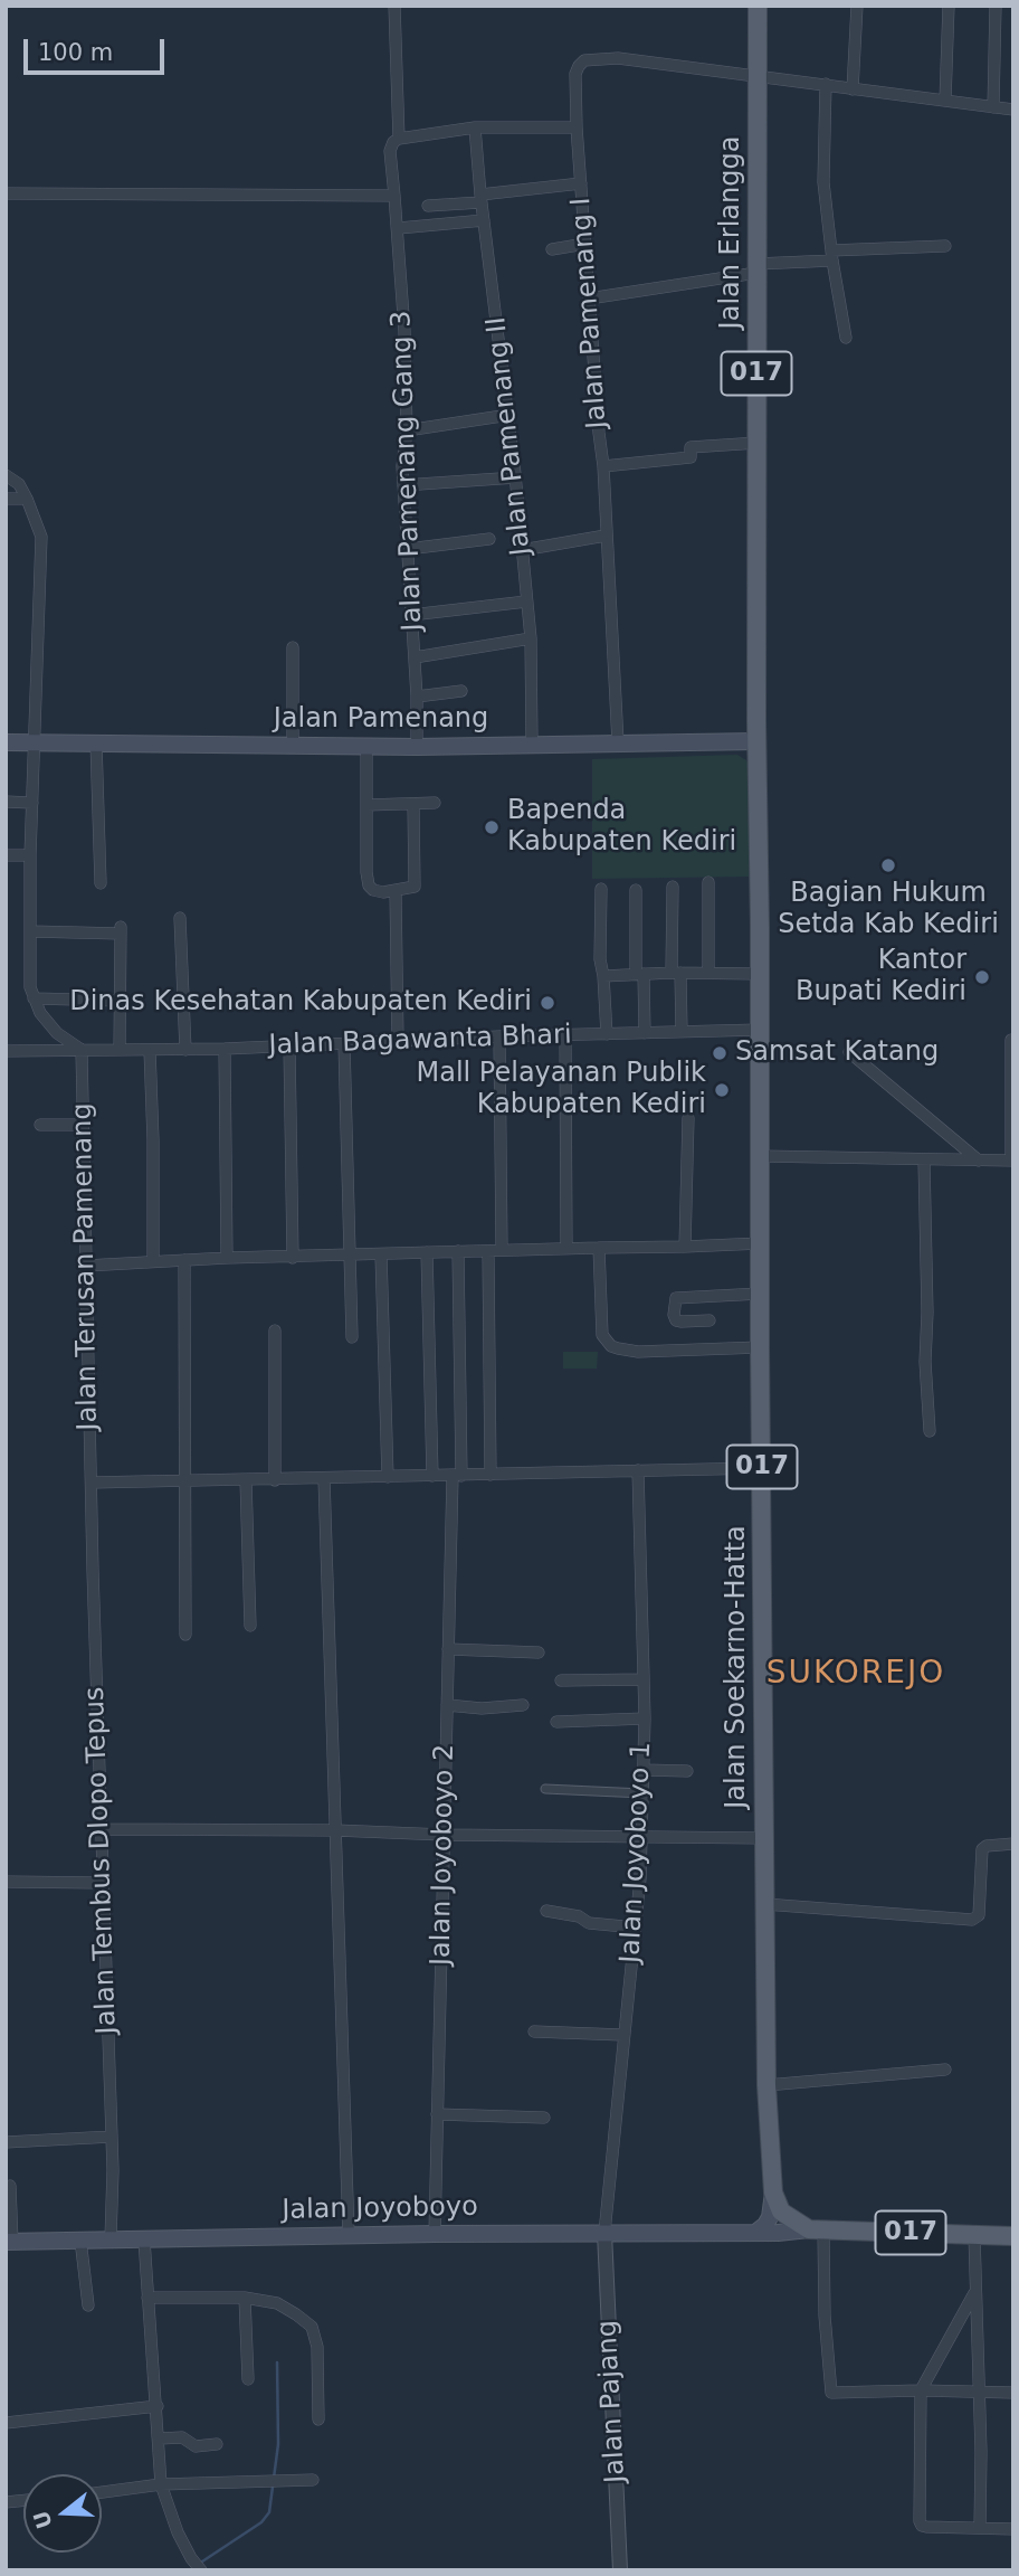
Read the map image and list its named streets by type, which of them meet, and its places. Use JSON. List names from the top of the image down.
{
  "streets": {
    "main road": [
      "Jalan Erlangga",
      "017",
      "Jalan Pamenang",
      "Jalan Soekarno-Hatta",
      "Jalan Joyoboyo"
    ],
    "street": [
      "Jalan Pamenang I",
      "Jalan Pamenang II",
      "Jalan Pamenang Gang 3",
      "Jalan Bagawanta Bhari",
      "Jalan Terusan Pamenang",
      "Jalan Joyoboyo 1",
      "Jalan Joyoboyo 2",
      "Jalan Tembus Dlopo Tepus",
      "Jalan Pajang"
    ]
  },
  "crossings": [
    ["Jalan Erlangga", "Jalan Pamenang I"],
    ["Jalan Erlangga", "Jalan Pamenang"],
    ["Jalan Erlangga", "Jalan Soekarno-Hatta"],
    ["Jalan Pamenang I", "Jalan Pamenang"],
    ["017", "Jalan Joyoboyo"],
    ["Jalan Pamenang II", "Jalan Pamenang"],
    ["Jalan Pamenang Gang 3", "Jalan Pamenang"],
    ["Jalan Pamenang", "Jalan Soekarno-Hatta"],
    ["Jalan Bagawanta Bhari", "Jalan Terusan Pamenang"],
    ["Jalan Bagawanta Bhari", "Jalan Soekarno-Hatta"],
    ["Jalan Terusan Pamenang", "Jalan Tembus Dlopo Tepus"],
    ["Jalan Joyoboyo 1", "Jalan Joyoboyo"],
    ["Jalan Joyoboyo 1", "Jalan Pajang"],
    ["Jalan Joyoboyo 2", "Jalan Joyoboyo"],
    ["Jalan Tembus Dlopo Tepus", "Jalan Joyoboyo"],
    ["Jalan Joyoboyo", "Jalan Pajang"]
  ],
  "districts": ["SUKOREJO"],
  "places": [
    "Bapenda Kabupaten Kediri",
    "Bagian Hukum Setda Kab Kediri",
    "Kantor Bupati Kediri",
    "Dinas Kesehatan Kabupaten Kediri",
    "Samsat Katang",
    "Mall Pelayanan Publik Kabupaten Kediri"
  ],
  "scale_bar": "100 m",
  "north": "left"
}
